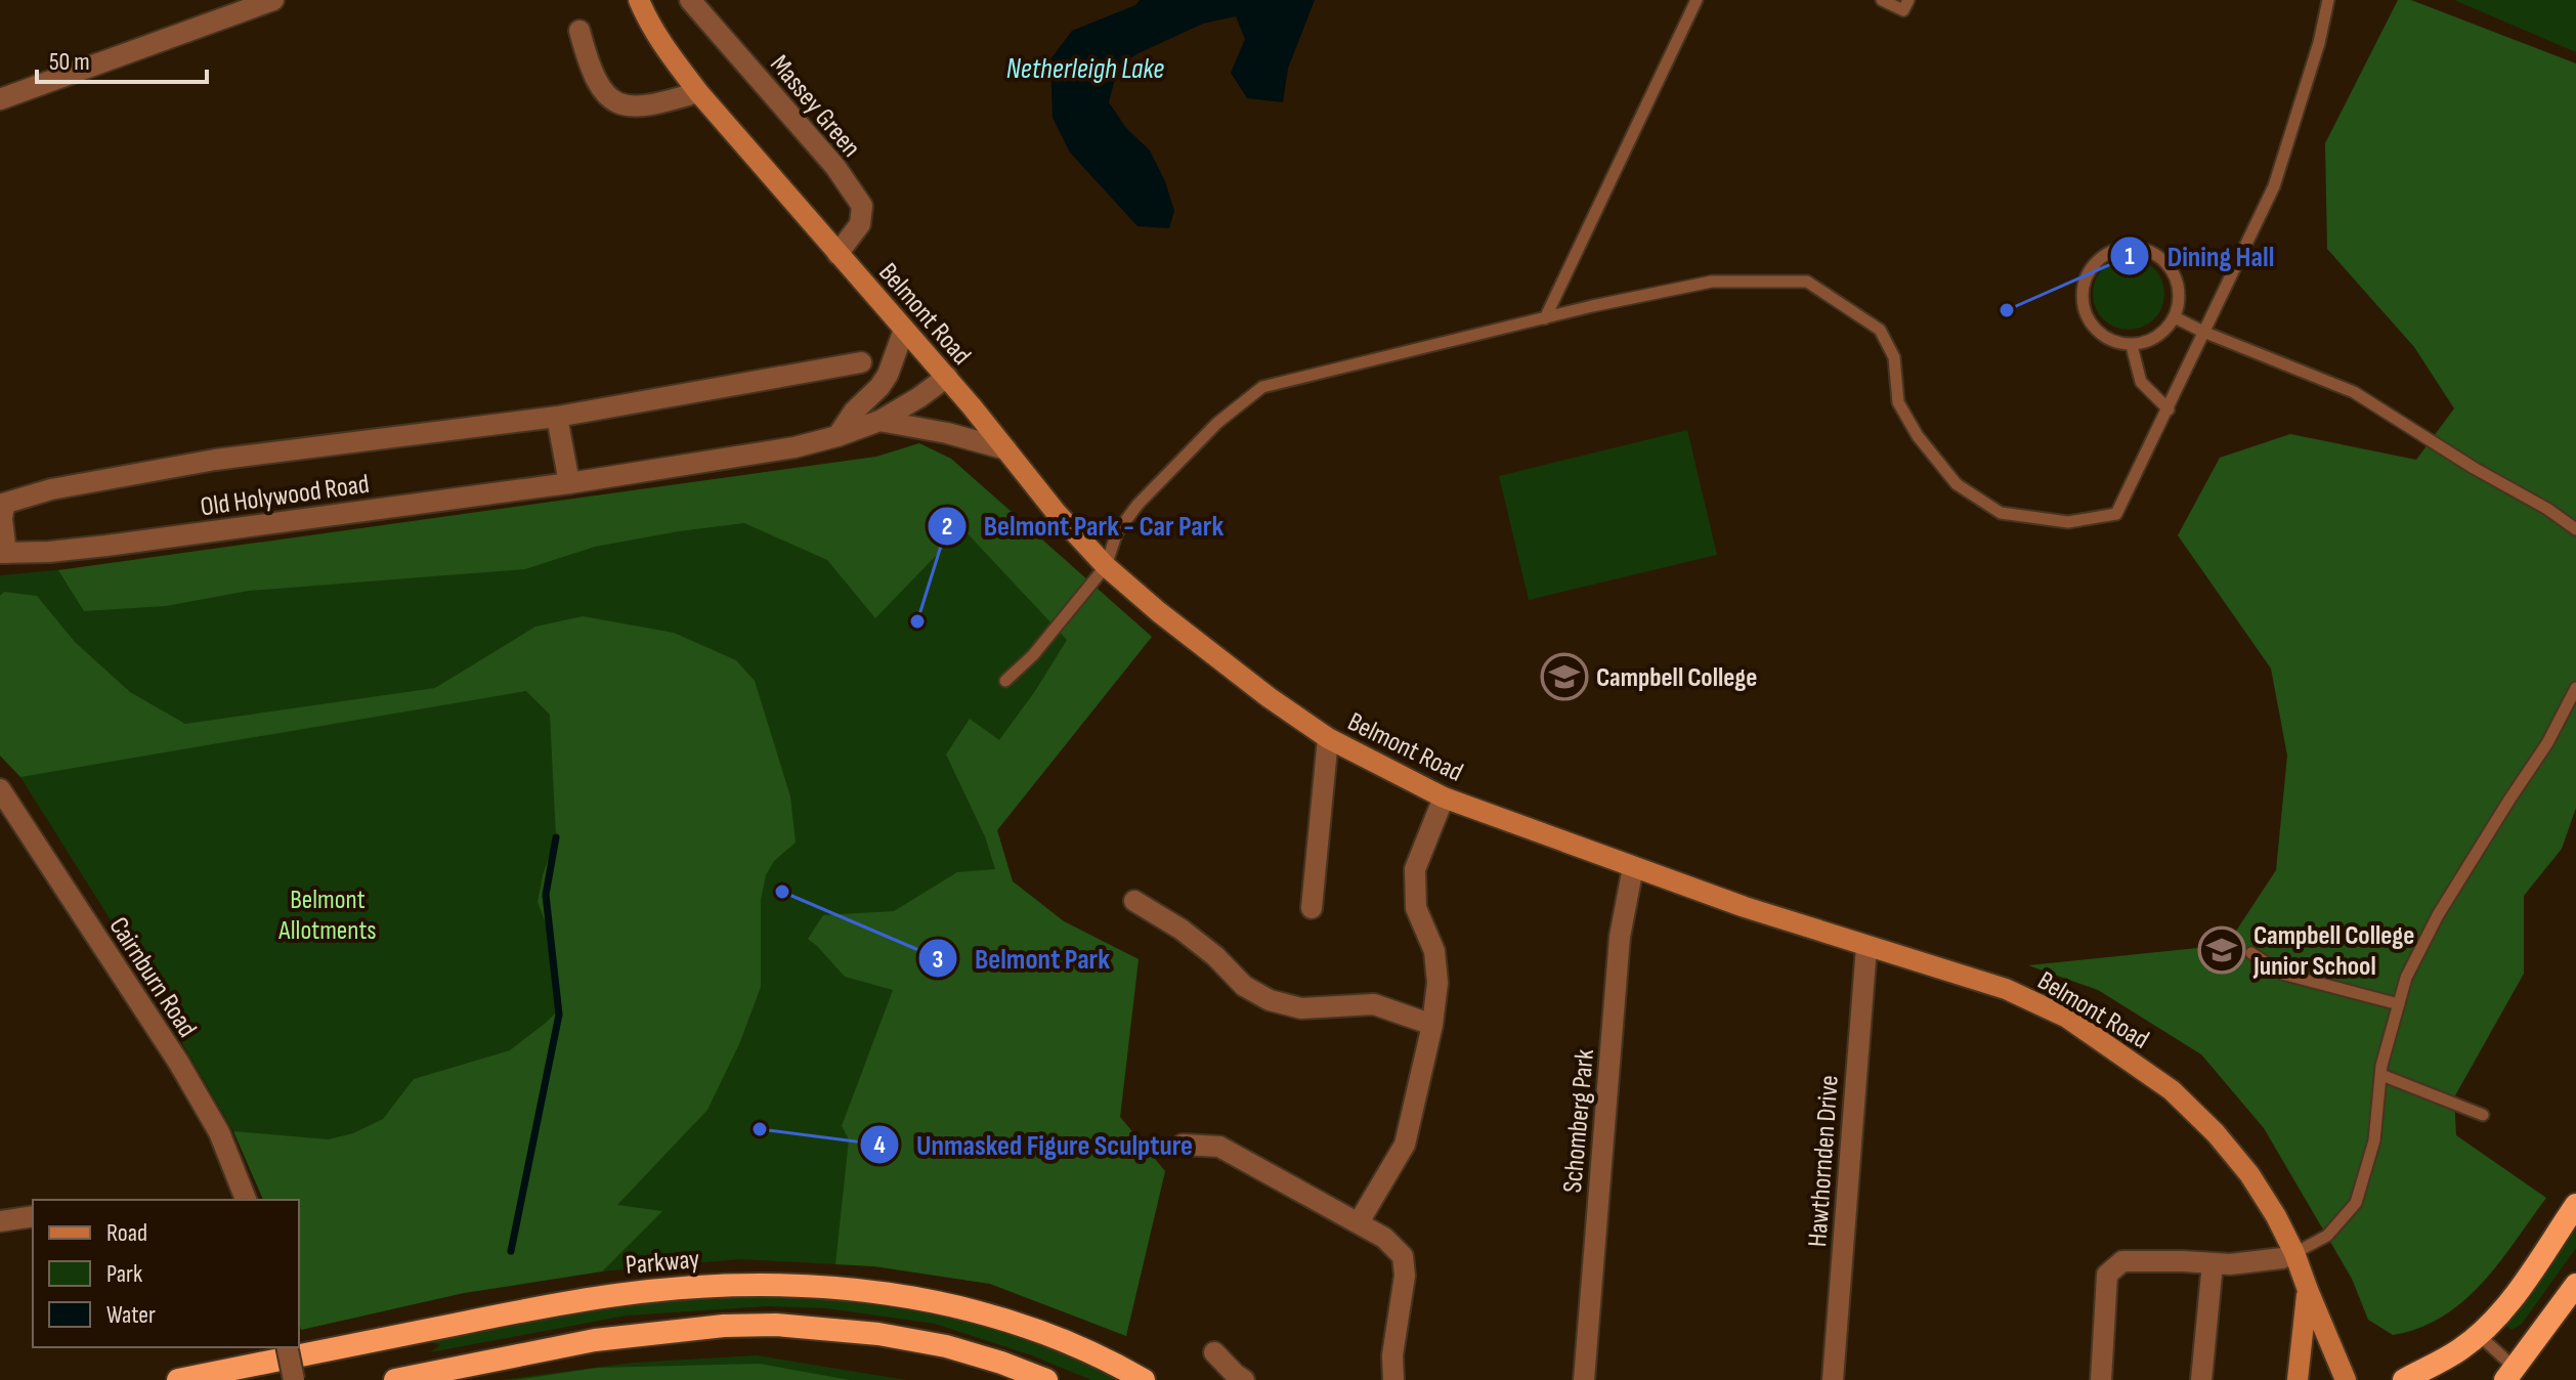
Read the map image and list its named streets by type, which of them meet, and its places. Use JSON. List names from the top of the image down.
{
  "streets": {
    "highway": ["Parkway"],
    "main road": ["Belmont Road"],
    "street": [
      "Massey Green",
      "Old Holywood Road",
      "Cairnburn Road",
      "Schomberg Park",
      "Hawthornden Drive"
    ]
  },
  "crossings": [
    ["Massey Green", "Belmont Road"],
    ["Belmont Road", "Old Holywood Road"],
    ["Belmont Road", "Schomberg Park"],
    ["Belmont Road", "Hawthornden Drive"]
  ],
  "water": ["Netherleigh Lake"],
  "parks": ["Belmont Allotments"],
  "places": {
    "other": [
      "Dining Hall",
      "Belmont Park - Car Park",
      "Belmont Park",
      "Unmasked Figure Sculpture"
    ],
    "school or university": ["Campbell College", "Campbell College Junior School"]
  },
  "legend": ["Road", "Park", "Water"],
  "scale_bar": "50 m"
}
